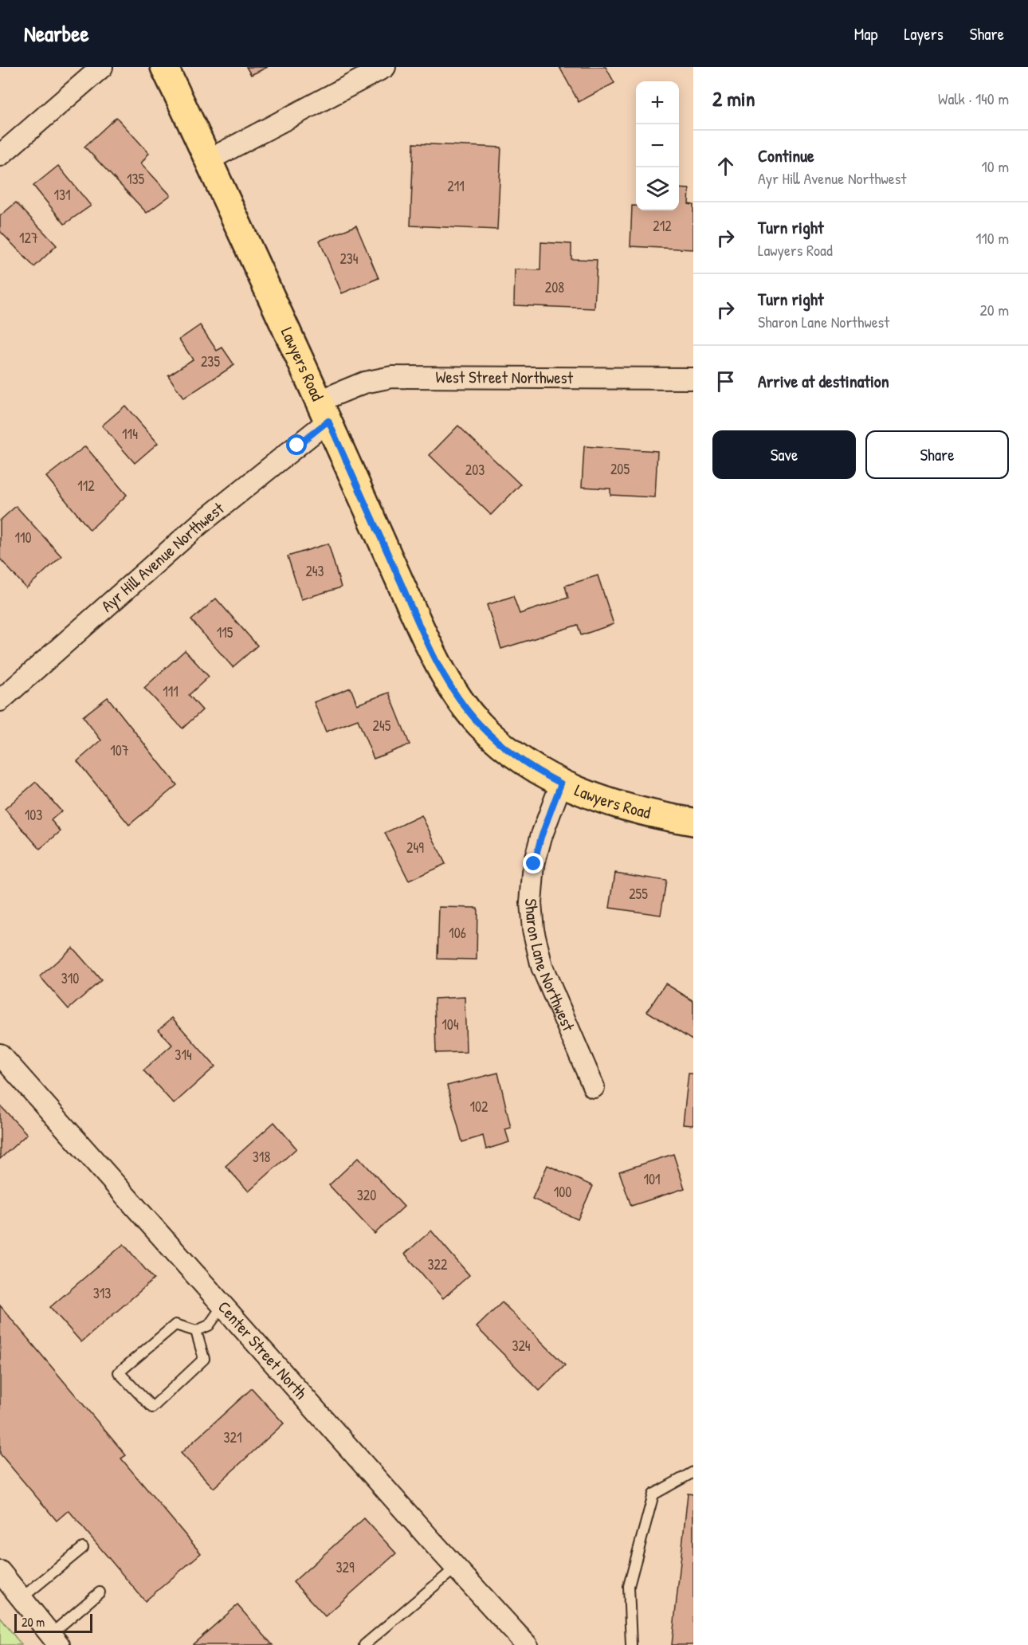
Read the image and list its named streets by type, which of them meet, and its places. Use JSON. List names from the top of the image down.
{
  "streets": {
    "main road": ["Lawyers Road"],
    "street": [
      "West Street Northwest",
      "Ayr Hill Avenue Northwest",
      "Sharon Lane Northwest",
      "Center Street North"
    ]
  },
  "crossings": [
    ["Lawyers Road", "West Street Northwest"],
    ["Lawyers Road", "Ayr Hill Avenue Northwest"],
    ["Lawyers Road", "Sharon Lane Northwest"],
    ["West Street Northwest", "Ayr Hill Avenue Northwest"]
  ],
  "house_numbers": [
    "135",
    "211",
    "131",
    "212",
    "127",
    "234",
    "208",
    "235",
    "114",
    "205",
    "203",
    "112",
    "110",
    "243",
    "115",
    "111",
    "245",
    "107",
    "103",
    "249",
    "255",
    "106",
    "310",
    "104",
    "314",
    "102",
    "318",
    "101",
    "100",
    "320",
    "322",
    "313",
    "324",
    "321",
    "329"
  ],
  "scale_bar": "20 m",
  "page": {
    "header": "Nearbee",
    "nav": ["Map", "Layers", "Share"],
    "heading": ["2 min", "Walk · 140 m"],
    "map_buttons": ["+", "−"],
    "list": [
      ["Continue", "Ayr Hill Avenue Northwest", "10 m"],
      ["Turn right", "Lawyers Road", "110 m"],
      ["Turn right", "Sharon Lane Northwest", "20 m"],
      "Arrive at destination"
    ],
    "buttons": ["Save", "Share"],
    "scale": "20 m"
  }
}
